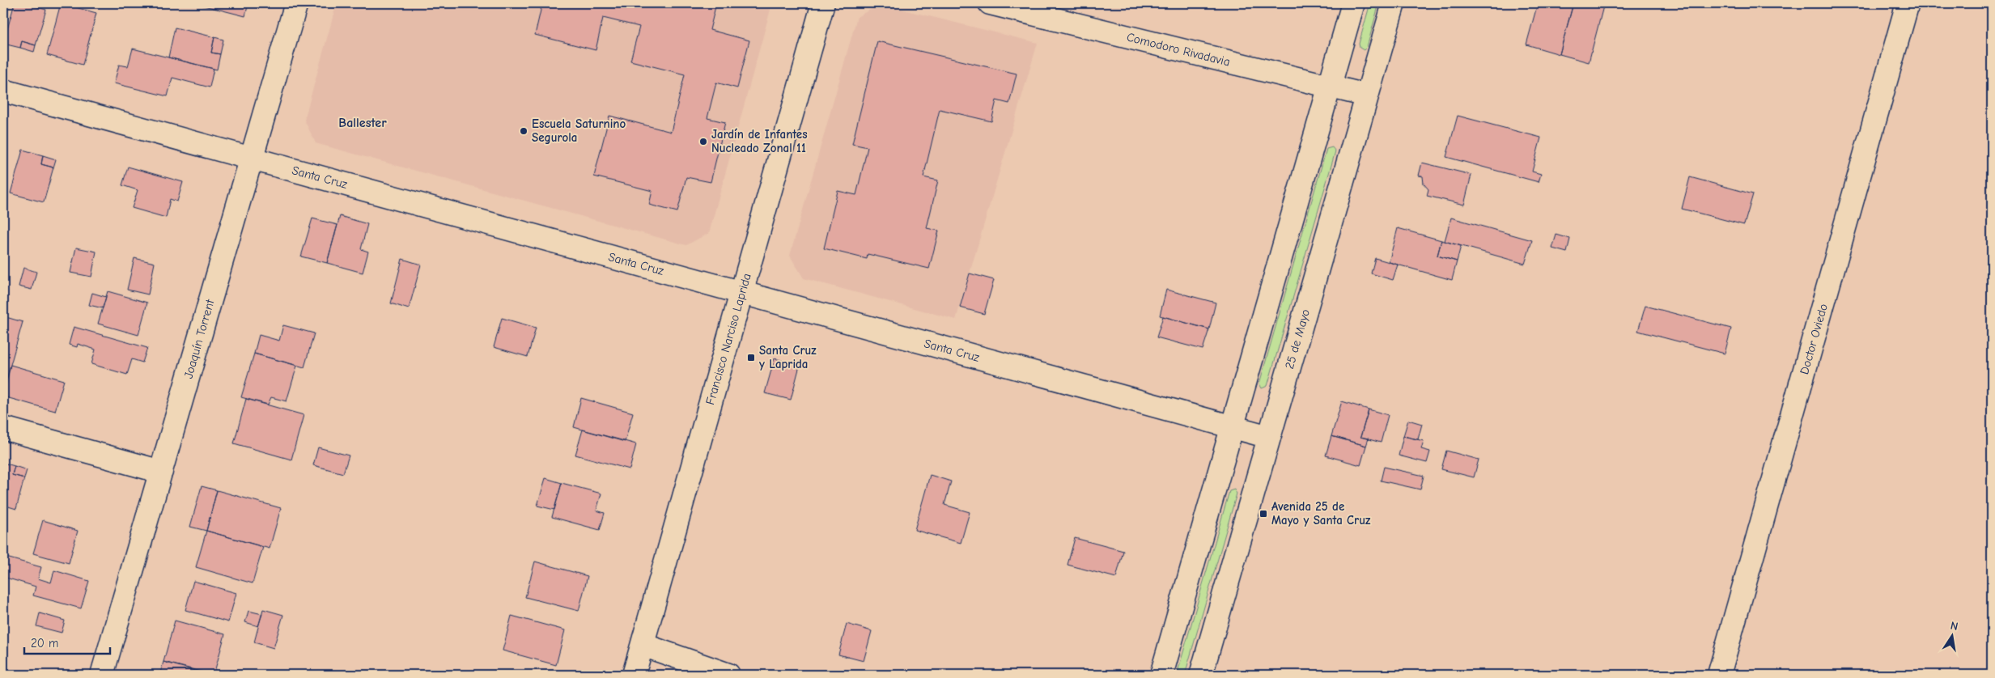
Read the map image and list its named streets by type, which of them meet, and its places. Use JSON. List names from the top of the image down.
{
  "streets": {
    "street": [
      "Comodoro Rivadavia",
      "Santa Cruz",
      "Joaquín Torrent",
      "Francisco Narciso Laprida",
      "25 de Mayo",
      "Doctor Oviedo"
    ]
  },
  "crossings": [
    ["Comodoro Rivadavia", "25 de Mayo"],
    ["Santa Cruz", "Joaquín Torrent"],
    ["Santa Cruz", "Francisco Narciso Laprida"],
    ["Santa Cruz", "25 de Mayo"]
  ],
  "districts": ["Ballester"],
  "places": {
    "other": ["Escuela Saturnino Segurola", "Jardín de Infantes Nucleado Zonal 11"],
    "transit": ["Santa Cruz y Laprida", "Avenida 25 de Mayo y Santa Cruz"]
  },
  "scale_bar": "20 m",
  "north": "top"
}
